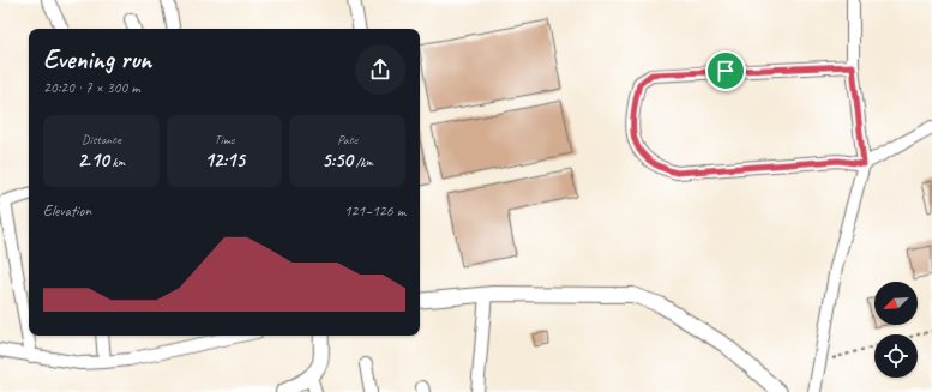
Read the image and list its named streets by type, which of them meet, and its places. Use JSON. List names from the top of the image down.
{
  "north": "bottom left",
  "page": {
    "heading": ["Evening run", "20:20 · 7 × 300 m"],
    "stats": [
      ["Distance", "2.10 km"],
      ["Time", "12:15"],
      ["Pace", "5:50 /km"]
    ],
    "chart": ["Elevation", "121–126 m"]
  }
}
